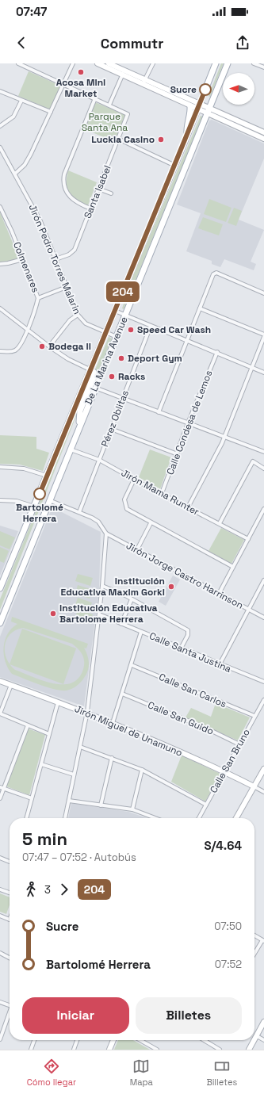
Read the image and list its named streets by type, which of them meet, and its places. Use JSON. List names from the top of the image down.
{
  "streets": {
    "main road": ["De La Marina Avenue"],
    "street": [
      "Santa Isabel",
      "Jirón Pedro Torres Malarin",
      "Colmenares",
      "Pérez Oblitas",
      "Calle Condesa de Lemos",
      "Jirón Mama Runter",
      "Jirón Jorge Castro Harrinson",
      "Calle Santa Justina",
      "Calle San Carlos",
      "Calle San Guido",
      "Jirón Miguel de Unamuno",
      "Calle San Bruno"
    ]
  },
  "crossings": [
    ["Santa Isabel", "Jirón Pedro Torres Malarin"],
    ["Jirón Pedro Torres Malarin", "De La Marina Avenue"],
    ["De La Marina Avenue", "Jirón Mama Runter"],
    ["Pérez Oblitas", "Jirón Mama Runter"],
    ["Calle Condesa de Lemos", "Jirón Mama Runter"],
    ["Calle San Carlos", "Calle San Bruno"],
    ["Calle San Guido", "Calle San Bruno"],
    ["Jirón Miguel de Unamuno", "Calle San Bruno"]
  ],
  "parks": ["Parque Santa Ana"],
  "places": [
    "Acosa Mini Market",
    "Sucre",
    "Luckia Casino",
    "Speed Car Wash",
    "Bodega II",
    "Deport Gym",
    "Racks",
    "Bartolomé Herrera",
    "Institución Educativa Maxim Gorki",
    "Institución Educativa Bartolome Herrera"
  ],
  "lines": ["bus line 204"],
  "north": "left",
  "page": {
    "status": "07:47",
    "header": "Commutr",
    "on_map": "204",
    "heading": ["5 min", "07:47 – 07:52 · Autobús", "S/4.64"],
    "legs": ["3", "204"],
    "list": [
      {
        "name": "Sucre",
        "value": "07:50"
      },
      {
        "name": "Bartolomé Herrera",
        "value": "07:52"
      }
    ],
    "buttons": ["Iniciar", "Billetes"],
    "tabs": ["Cómo llegar", "Mapa", "Billetes"]
  }
}
